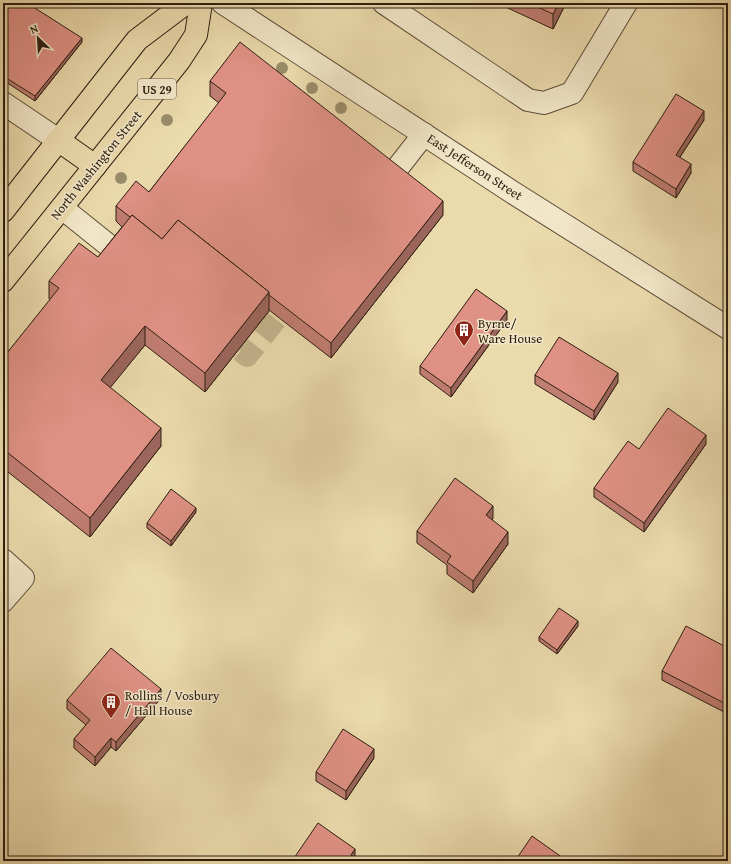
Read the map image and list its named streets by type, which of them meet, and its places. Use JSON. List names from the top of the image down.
{
  "streets": {
    "main road": ["US 29", "North Washington Street"],
    "street": ["East Jefferson Street"]
  },
  "places": {
    "building": ["Byrne/ Ware House", "Rollins / Vosbury / Hall House"]
  },
  "north": "top left"
}
